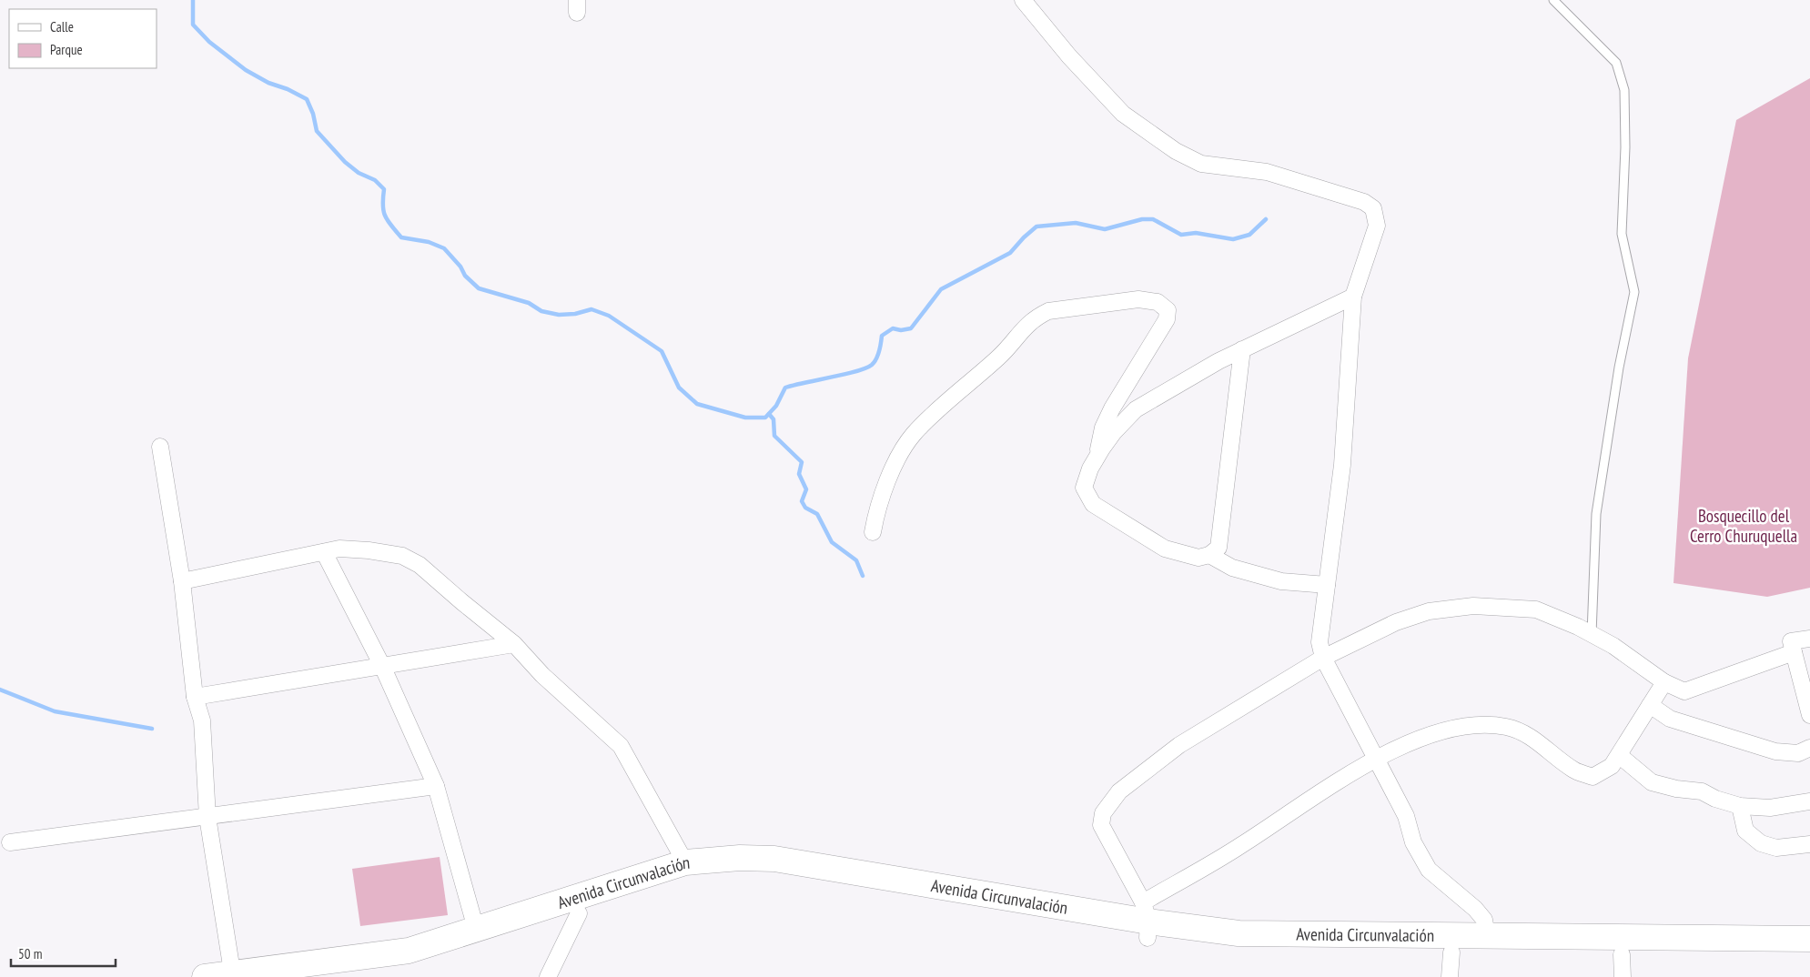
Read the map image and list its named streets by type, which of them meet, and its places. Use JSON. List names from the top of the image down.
{
  "streets": {
    "main road": ["Avenida Circunvalación"]
  },
  "parks": ["Bosquecillo del Cerro Churuquella"],
  "legend": ["Calle", "Parque"],
  "scale_bar": "50 m"
}
